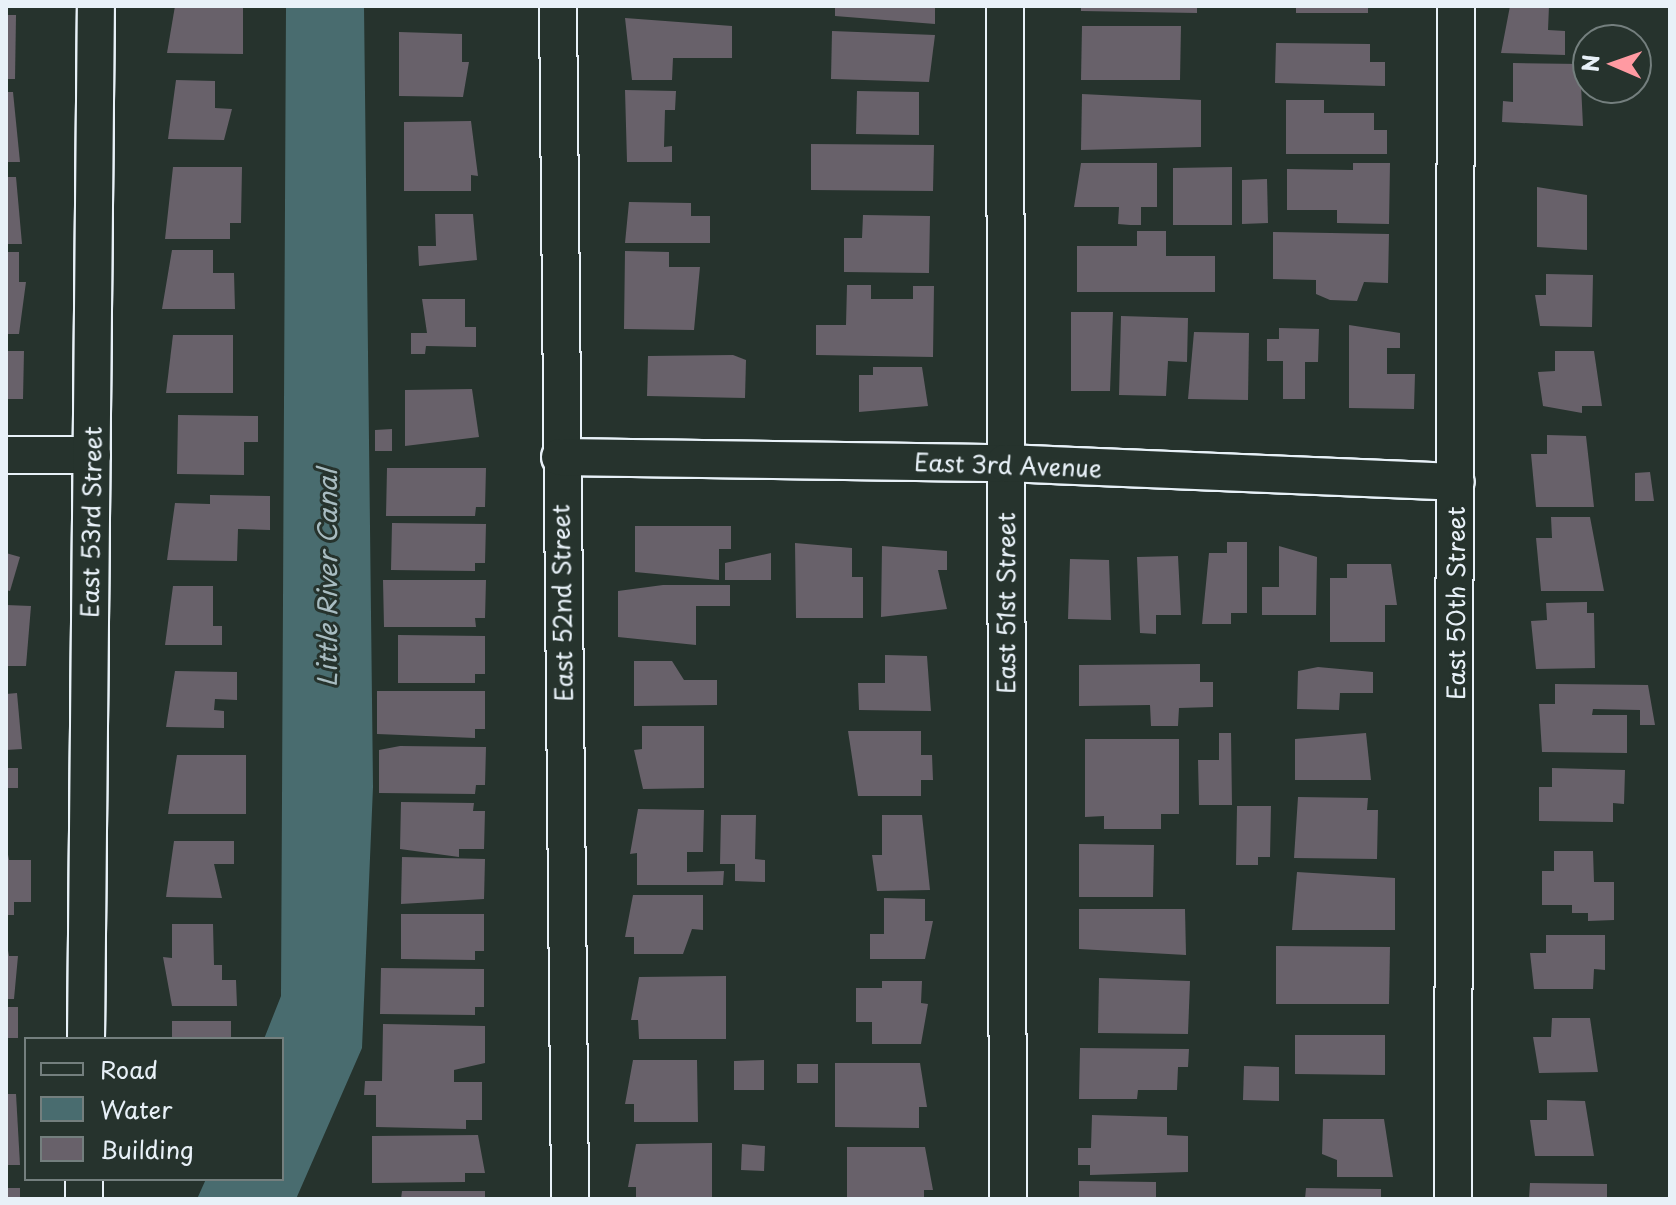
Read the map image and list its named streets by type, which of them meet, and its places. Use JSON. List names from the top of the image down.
{
  "streets": {
    "street": [
      "East 3rd Avenue",
      "East 53rd Street",
      "East 52nd Street",
      "East 51st Street",
      "East 50th Street"
    ]
  },
  "crossings": [
    ["East 3rd Avenue", "East 52nd Street"],
    ["East 3rd Avenue", "East 51st Street"],
    ["East 3rd Avenue", "East 50th Street"]
  ],
  "water": ["Little River Canal"],
  "legend": ["Road", "Water", "Building"],
  "north": "left"
}
